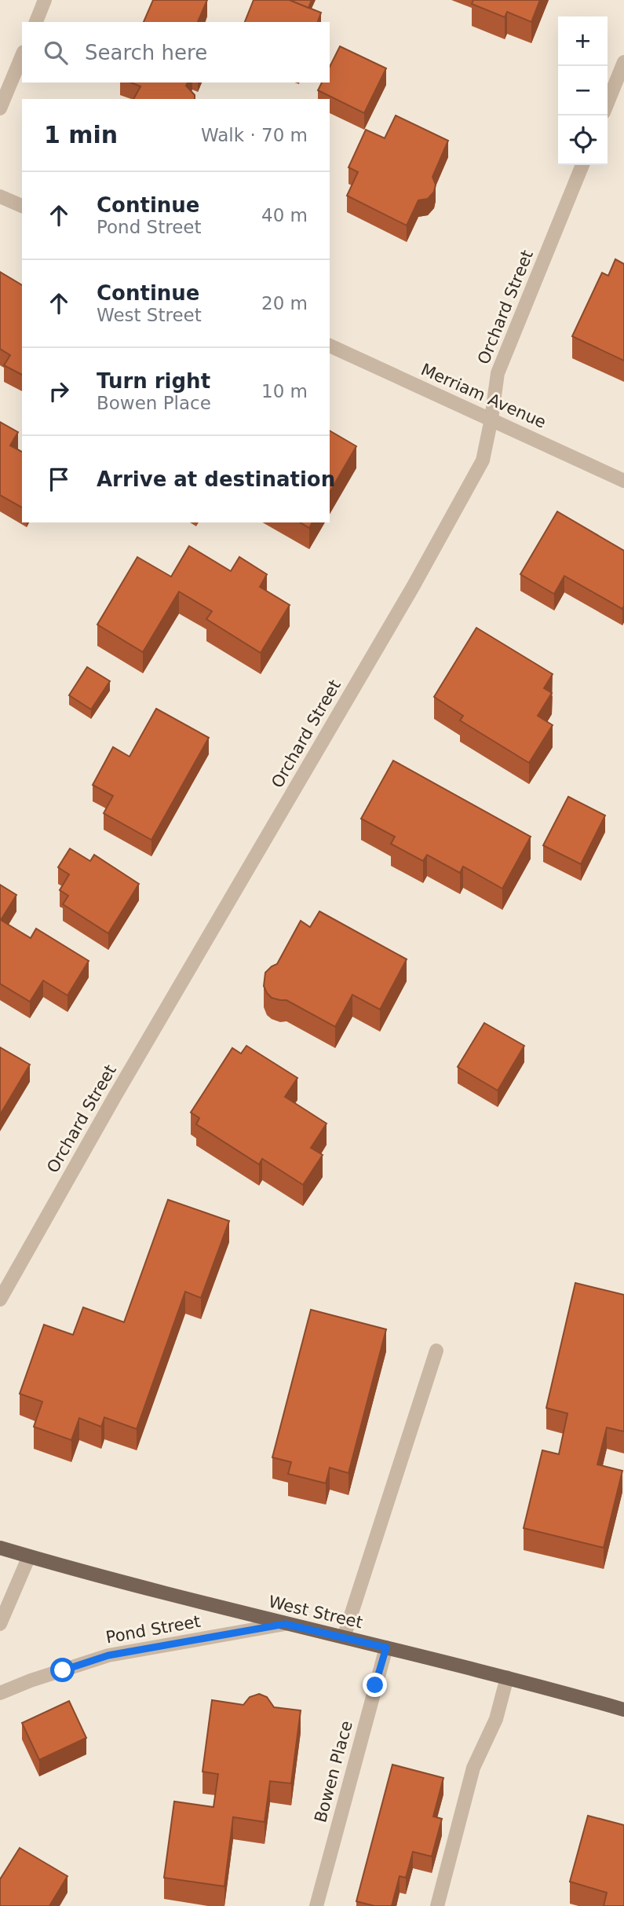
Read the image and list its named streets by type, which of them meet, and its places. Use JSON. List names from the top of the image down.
{
  "streets": {
    "main road": ["West Street"],
    "street": [
      "Orchard Street",
      "Merriam Avenue",
      "Pond Street",
      "Bowen Place"
    ]
  },
  "crossings": [
    ["Orchard Street", "Merriam Avenue"],
    ["West Street", "Pond Street"],
    ["West Street", "Bowen Place"]
  ],
  "page": {
    "map_buttons": ["+", "−"],
    "search": "Search here",
    "heading": ["1 min", "Walk · 70 m"],
    "list": [
      ["Continue", "Pond Street", "40 m"],
      ["Continue", "West Street", "20 m"],
      ["Turn right", "Bowen Place", "10 m"],
      "Arrive at destination"
    ]
  }
}
